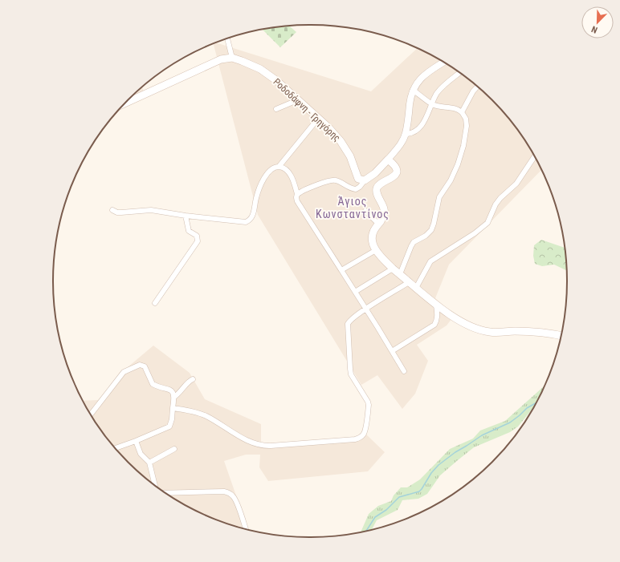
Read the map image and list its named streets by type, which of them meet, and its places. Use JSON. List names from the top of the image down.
{
  "streets": {
    "main road": ["Ροδοδάφνη - Γρηγόρης"]
  },
  "districts": ["Άγιος Κωνσταντίνος"],
  "north": "bottom left"
}
